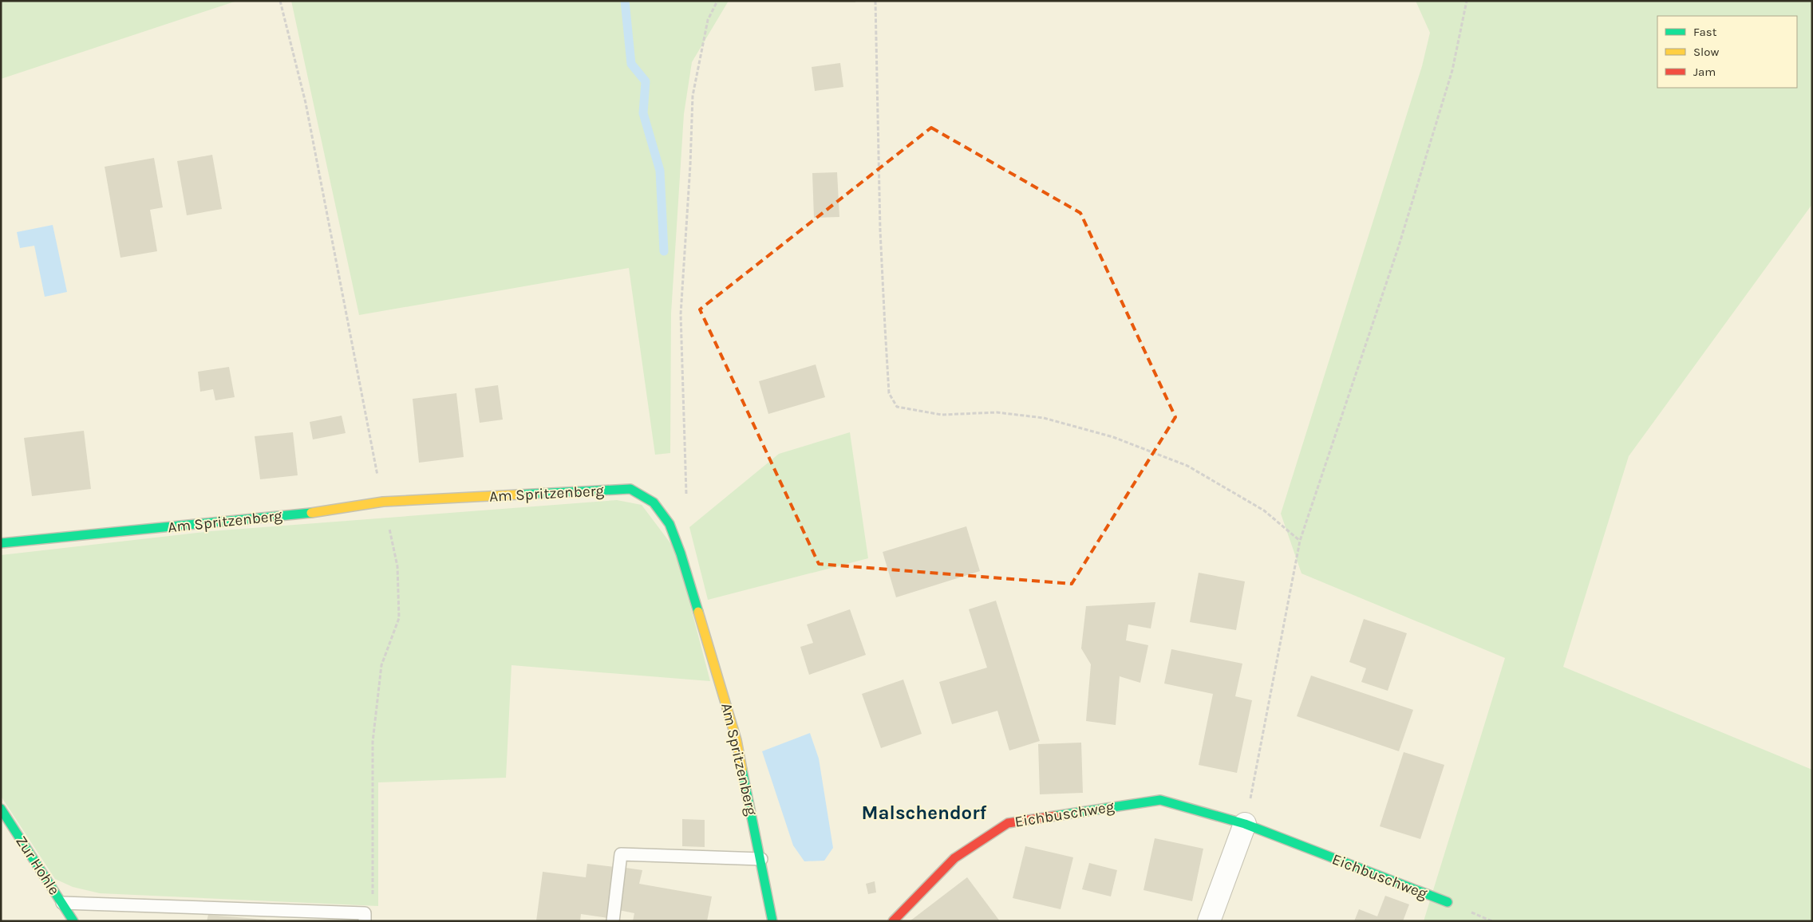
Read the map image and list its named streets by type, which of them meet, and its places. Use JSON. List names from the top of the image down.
{
  "streets": {
    "street": ["Am Spritzenberg", "Eichbuschweg", "Zur Hohle"]
  },
  "districts": ["Malschendorf"],
  "legend": ["Fast", "Slow", "Jam"]
}
